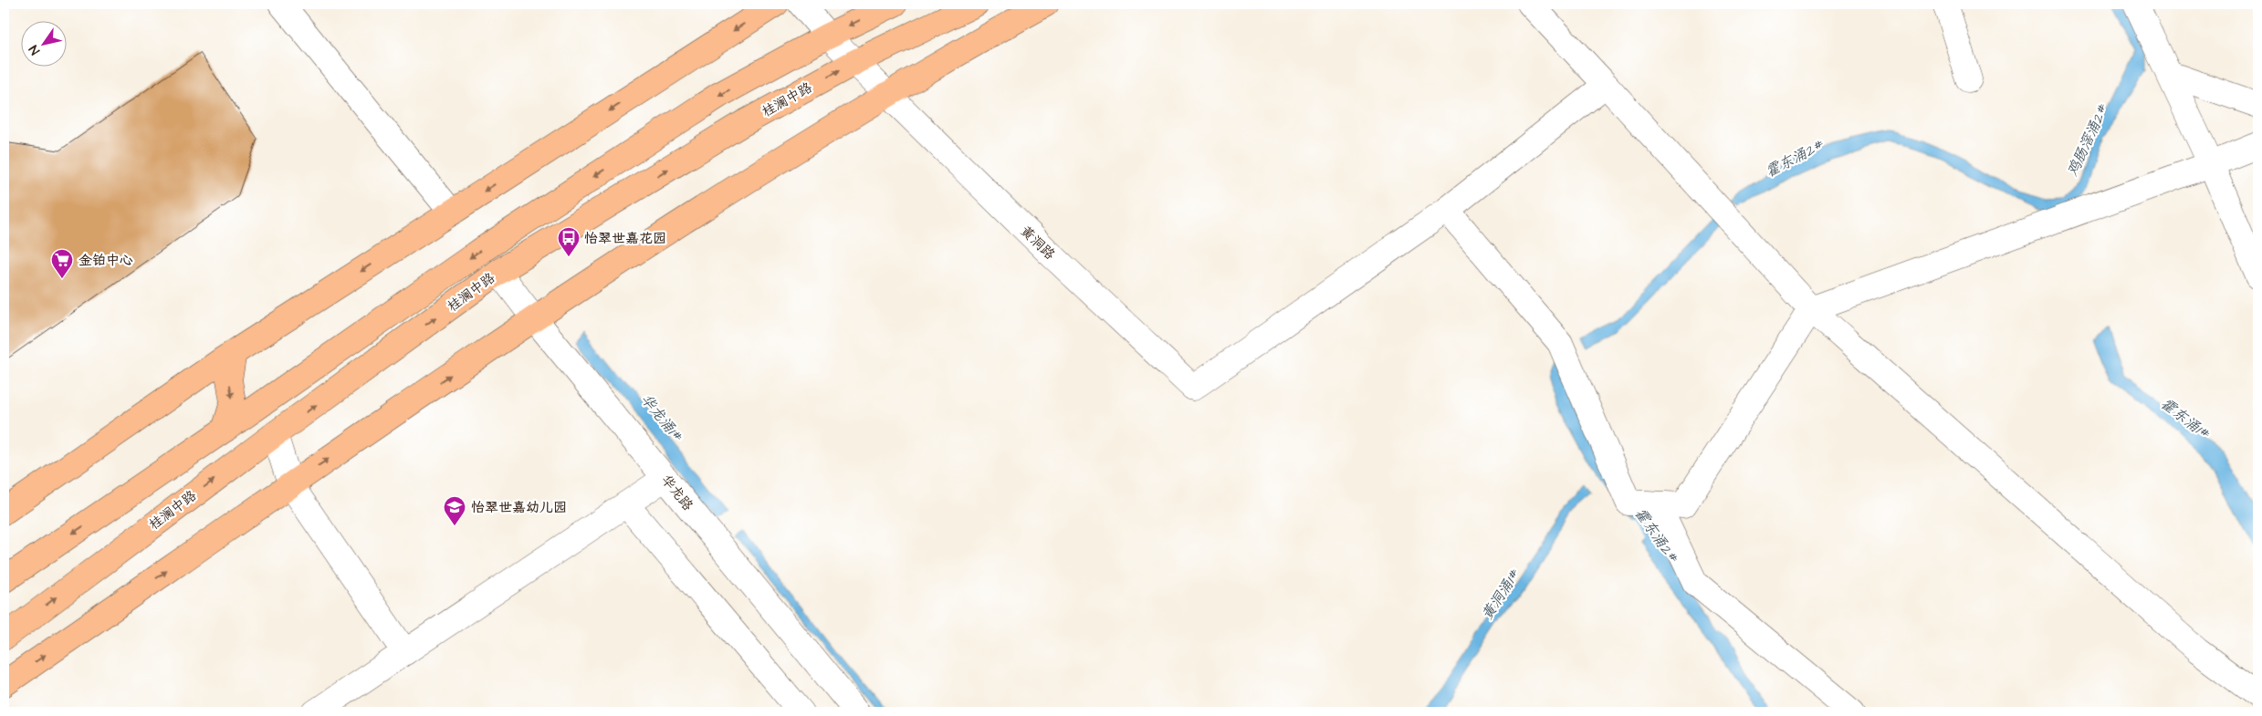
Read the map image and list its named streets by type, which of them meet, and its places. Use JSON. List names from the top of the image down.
{
  "streets": {
    "main road": ["桂澜中路"],
    "street": ["黄洞路", "华龙路"]
  },
  "crossings": [
    ["桂澜中路", "黄洞路"],
    ["桂澜中路", "华龙路"]
  ],
  "water": [
    "鸡肠滘涌2#",
    "霍东涌2#",
    "华龙涌1#",
    "霍东涌1#",
    "黄洞涌1#"
  ],
  "places": {
    "bus stop": ["怡翠世嘉花园"],
    "supermarket": ["金铂中心"],
    "school or university": ["怡翠世嘉幼儿园"]
  },
  "north": "bottom left"
}
